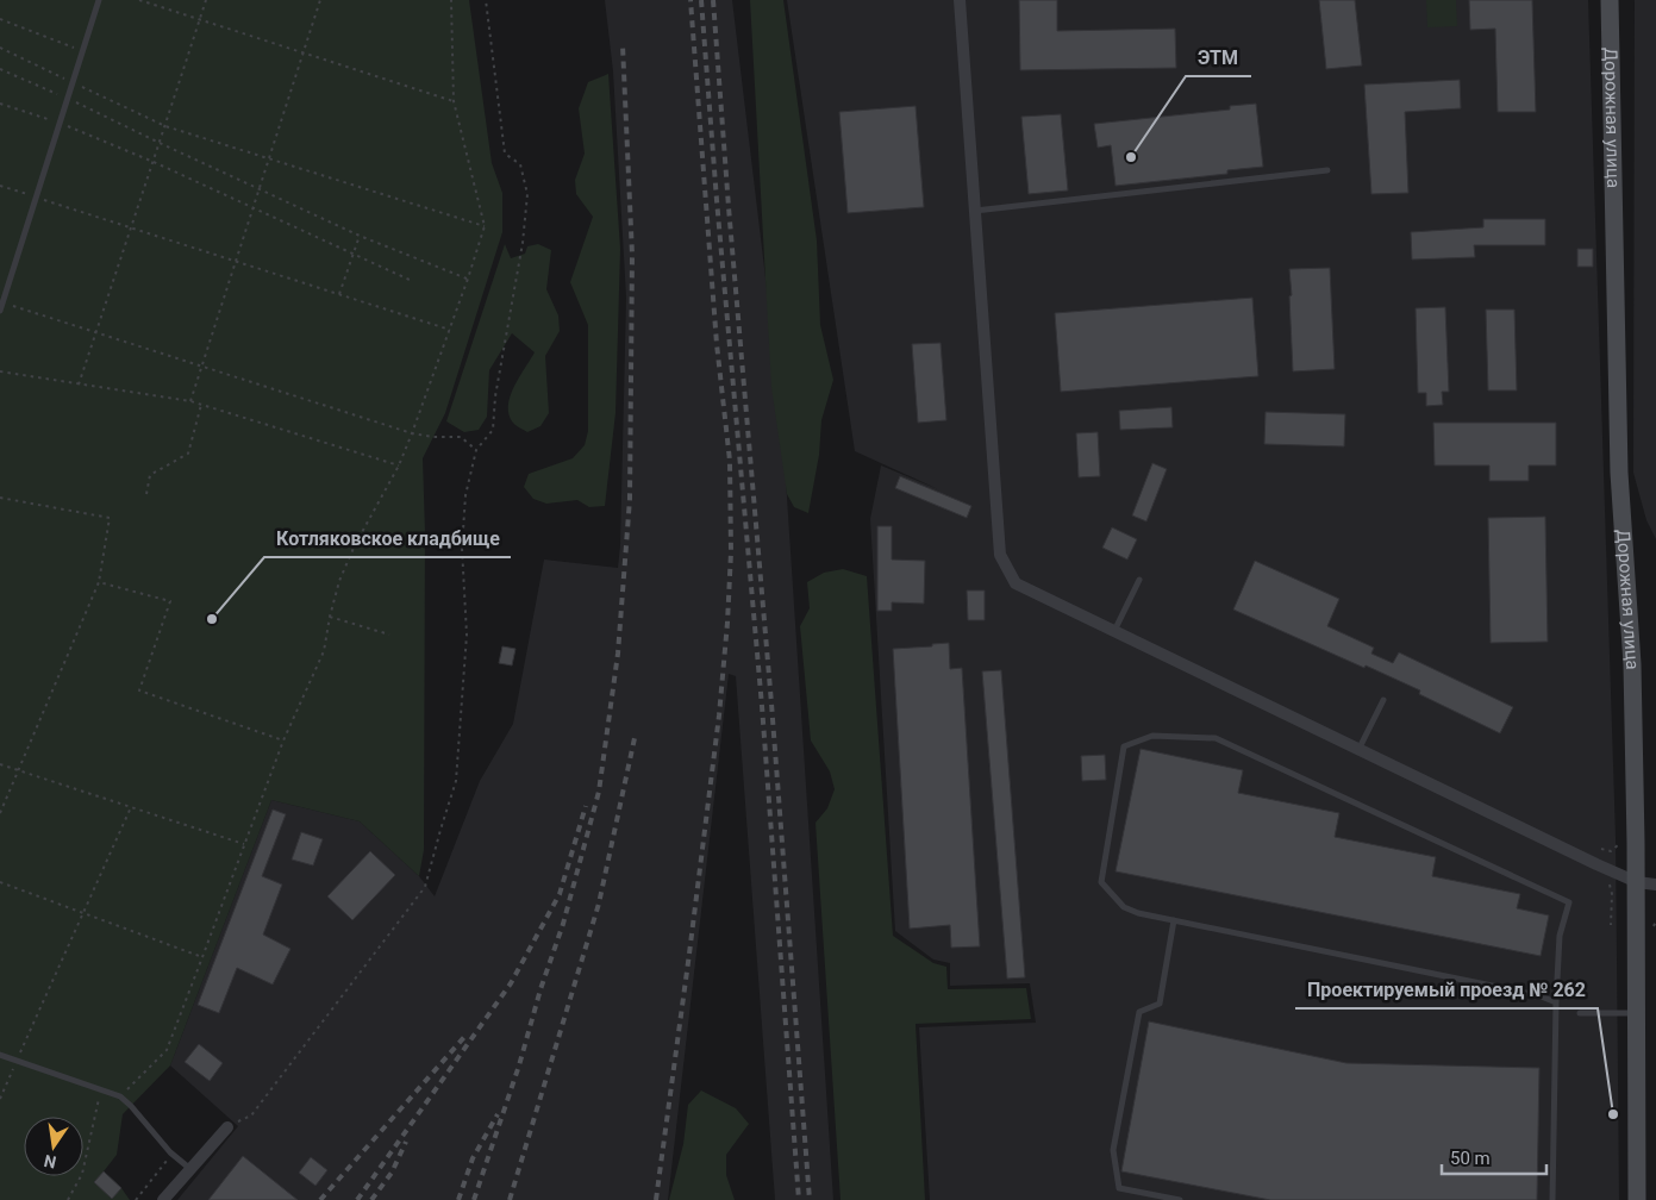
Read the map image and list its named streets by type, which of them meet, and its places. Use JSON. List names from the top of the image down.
{
  "streets": {
    "main road": ["Дорожная улица"]
  },
  "places": ["ЭТМ", "Котляковское кладбище", "Проектируемый проезд № 262"],
  "scale_bar": "50 m",
  "north": "bottom"
}
